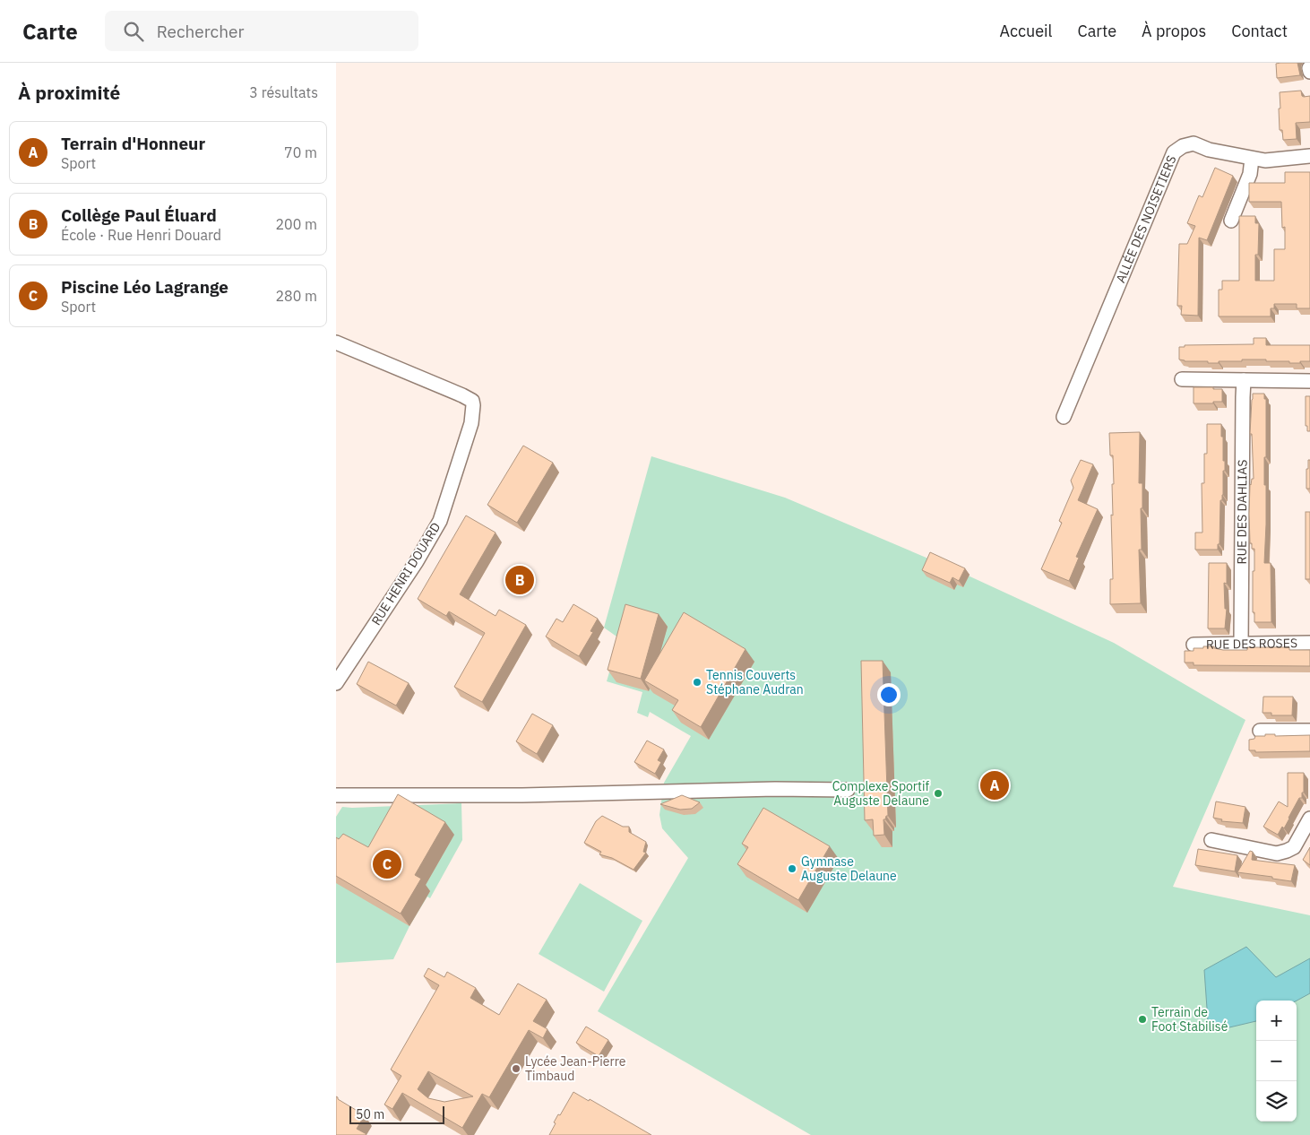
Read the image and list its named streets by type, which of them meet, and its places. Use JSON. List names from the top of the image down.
{
  "streets": {
    "street": [
      "ALLÉE DES NOISETIERS",
      "RUE DES DAHLIAS",
      "RUE HENRI DOUARD",
      "RUE DES ROSES"
    ]
  },
  "crossings": [
    ["RUE DES DAHLIAS", "RUE DES ROSES"]
  ],
  "places": [
    "Tennis Couverts Stéphane Audran",
    "Complexe Sportif Auguste Delaune",
    "Gymnase Auguste Delaune",
    "Terrain de Foot Stabilisé",
    "Lycée Jean-Pierre Timbaud"
  ],
  "scale_bar": "50 m",
  "page": {
    "header": "Carte",
    "search": "Rechercher",
    "nav": [
      "Accueil",
      "Carte",
      "À propos",
      "Contact"
    ],
    "heading": ["À proximité", "3 résultats"],
    "list": [
      {
        "mark": "A",
        "name": "Terrain d'Honneur",
        "note": "Sport",
        "value": "70 m"
      },
      {
        "mark": "B",
        "name": "Collège Paul Éluard",
        "note": "École · Rue Henri Douard",
        "value": "200 m"
      },
      {
        "mark": "C",
        "name": "Piscine Léo Lagrange",
        "note": "Sport",
        "value": "280 m"
      }
    ],
    "pins": ["B", "A", "C"],
    "map_buttons": ["+", "−"],
    "scale": "50 m"
  }
}
